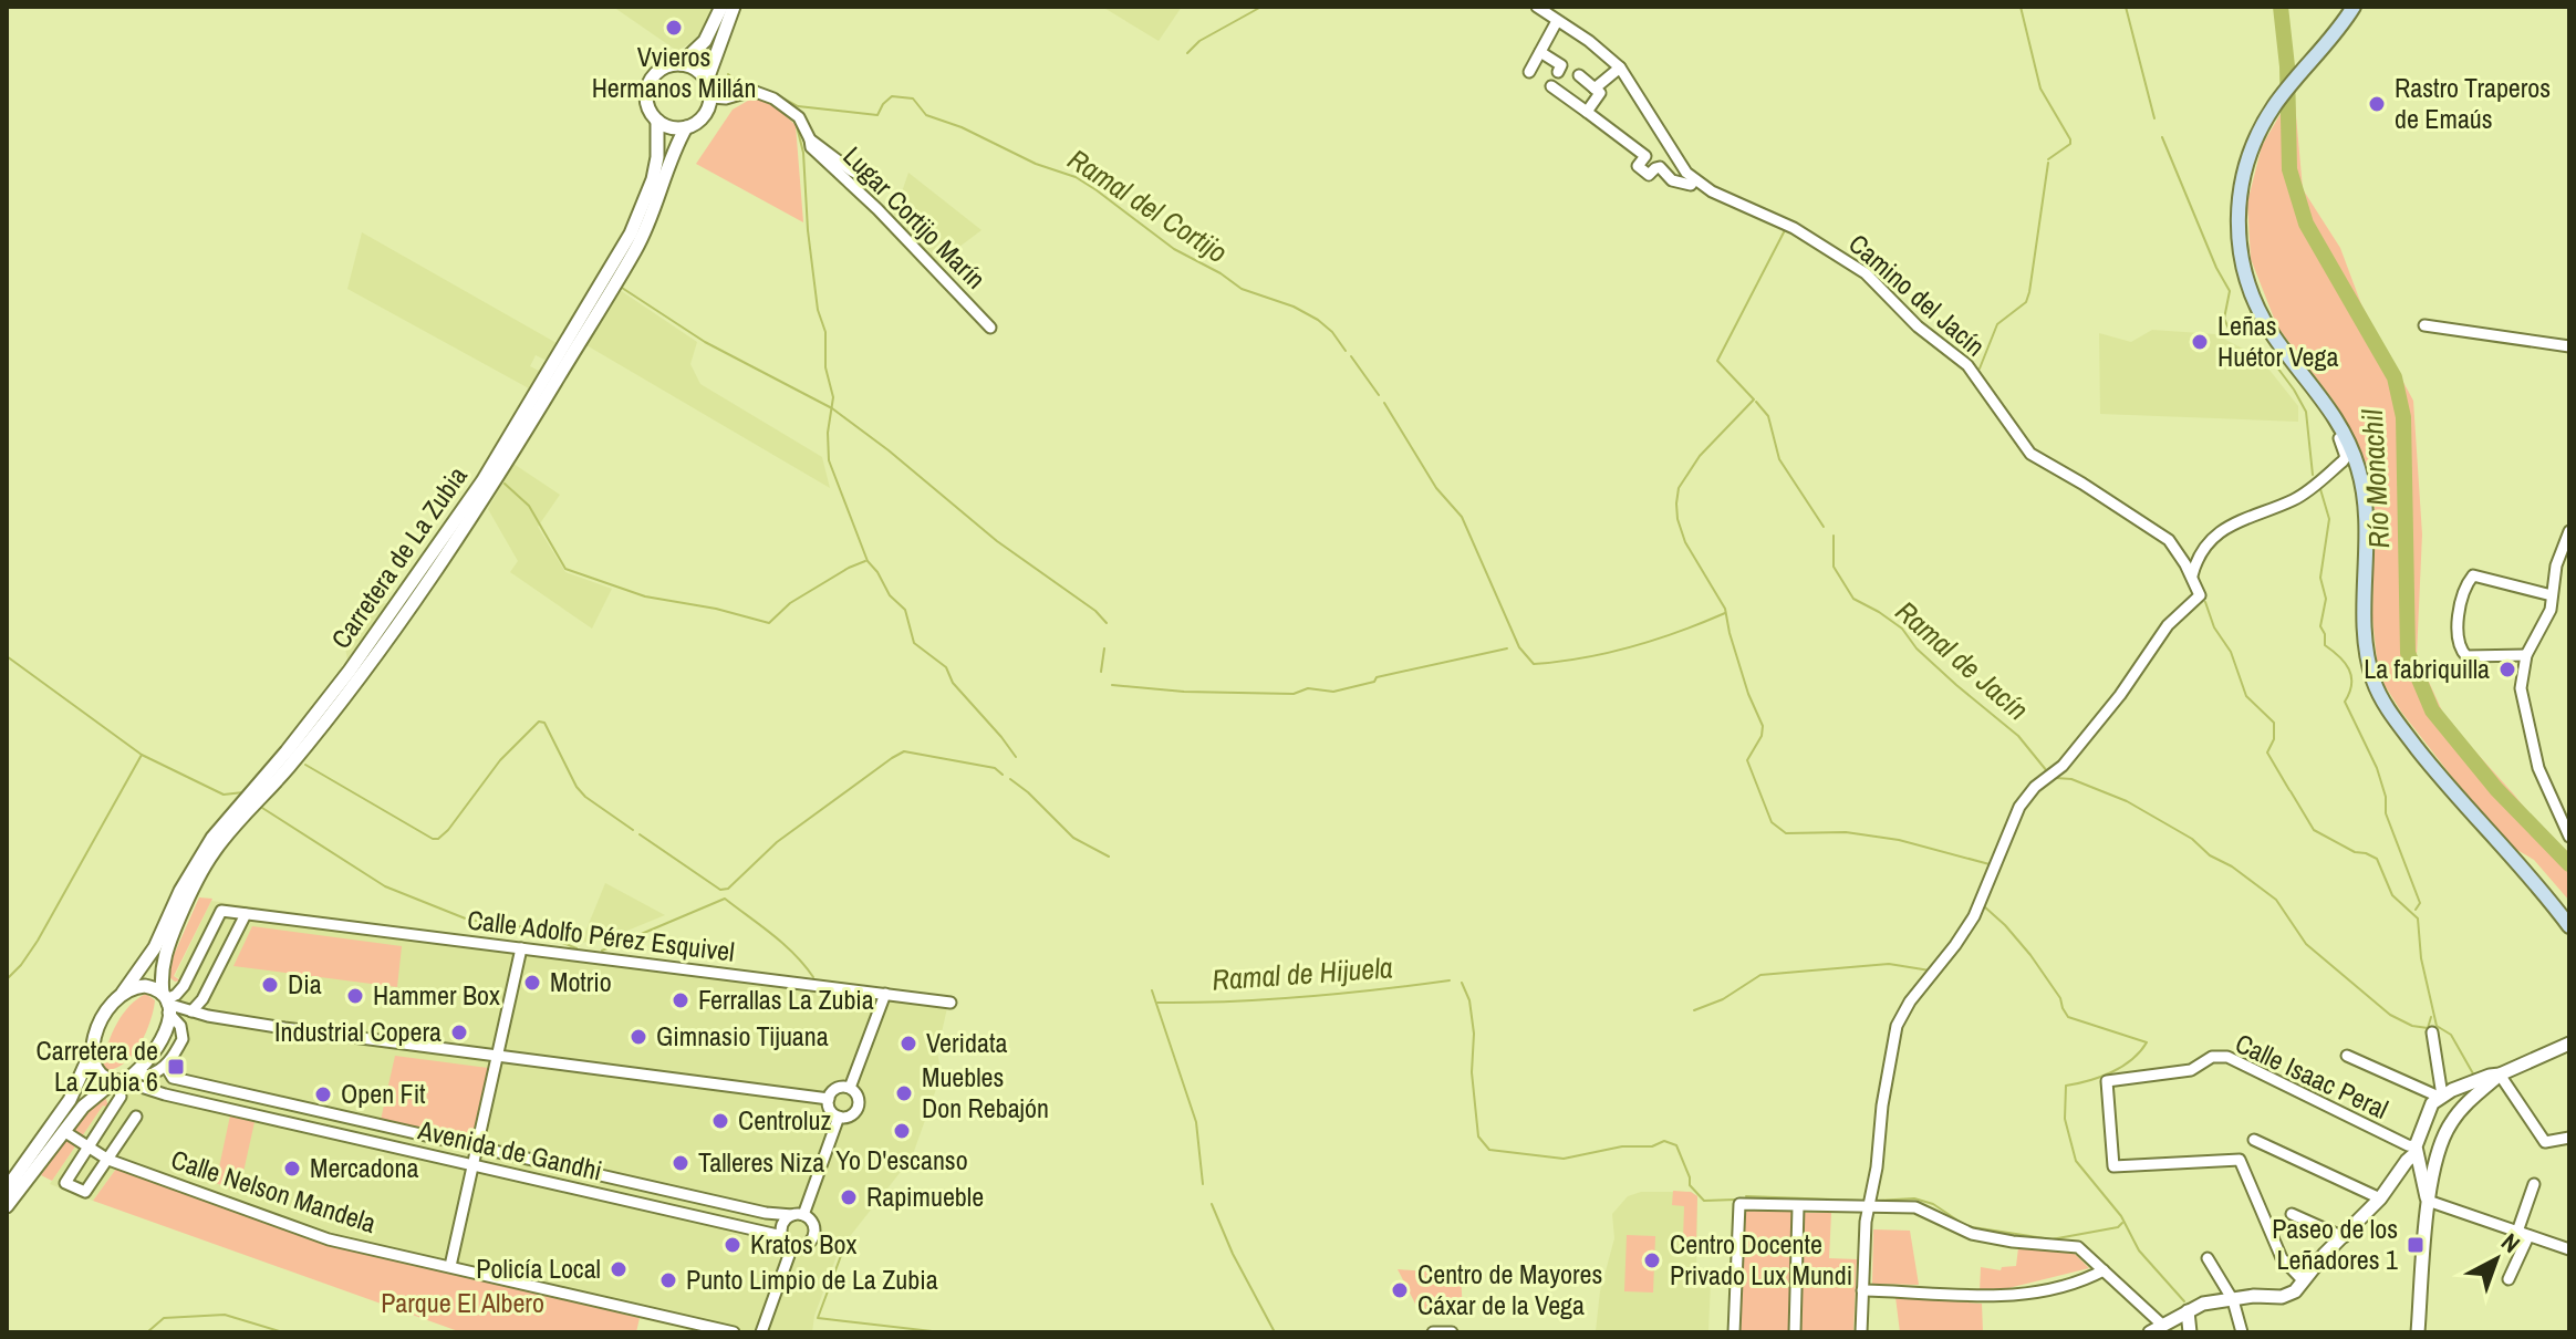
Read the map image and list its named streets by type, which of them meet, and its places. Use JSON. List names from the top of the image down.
{
  "streets": {
    "street": [
      "Lugar Cortijo Marín",
      "Camino del Jacín",
      "Carretera de La Zubia",
      "Calle Adolfo Pérez Esquivel",
      "Calle Isaac Peral",
      "Avenida de Gandhi",
      "Calle Nelson Mandela"
    ]
  },
  "crossings": [
    ["Lugar Cortijo Marín", "Carretera de La Zubia"],
    ["Carretera de La Zubia", "Avenida de Gandhi"]
  ],
  "water": [
    "Ramal del Cortijo",
    "Río Monachil",
    "Ramal de Jacín",
    "Ramal de Hijuela"
  ],
  "parks": ["Parque El Albero"],
  "places": {
    "other": [
      "Vvieros Hermanos Millán",
      "Rastro Traperos de Emaús",
      "Leñas Huétor Vega",
      "La fabriquilla",
      "Motrio",
      "Dia",
      "Hammer Box",
      "Ferrallas La Zubia",
      "Industrial Copera",
      "Gimnasio Tijuana",
      "Veridata",
      "Muebles Don Rebajón",
      "Open Fit",
      "Centroluz",
      "Yo D'escanso",
      "Talleres Niza",
      "Mercadona",
      "Rapimueble",
      "Kratos Box",
      "Centro Docente Privado Lux Mundi",
      "Policía Local",
      "Punto Limpio de La Zubia",
      "Centro de Mayores Cáxar de la Vega"
    ],
    "transit": ["Carretera de La Zubia 6", "Paseo de los Leñadores 1"]
  },
  "north": "top right"
}
